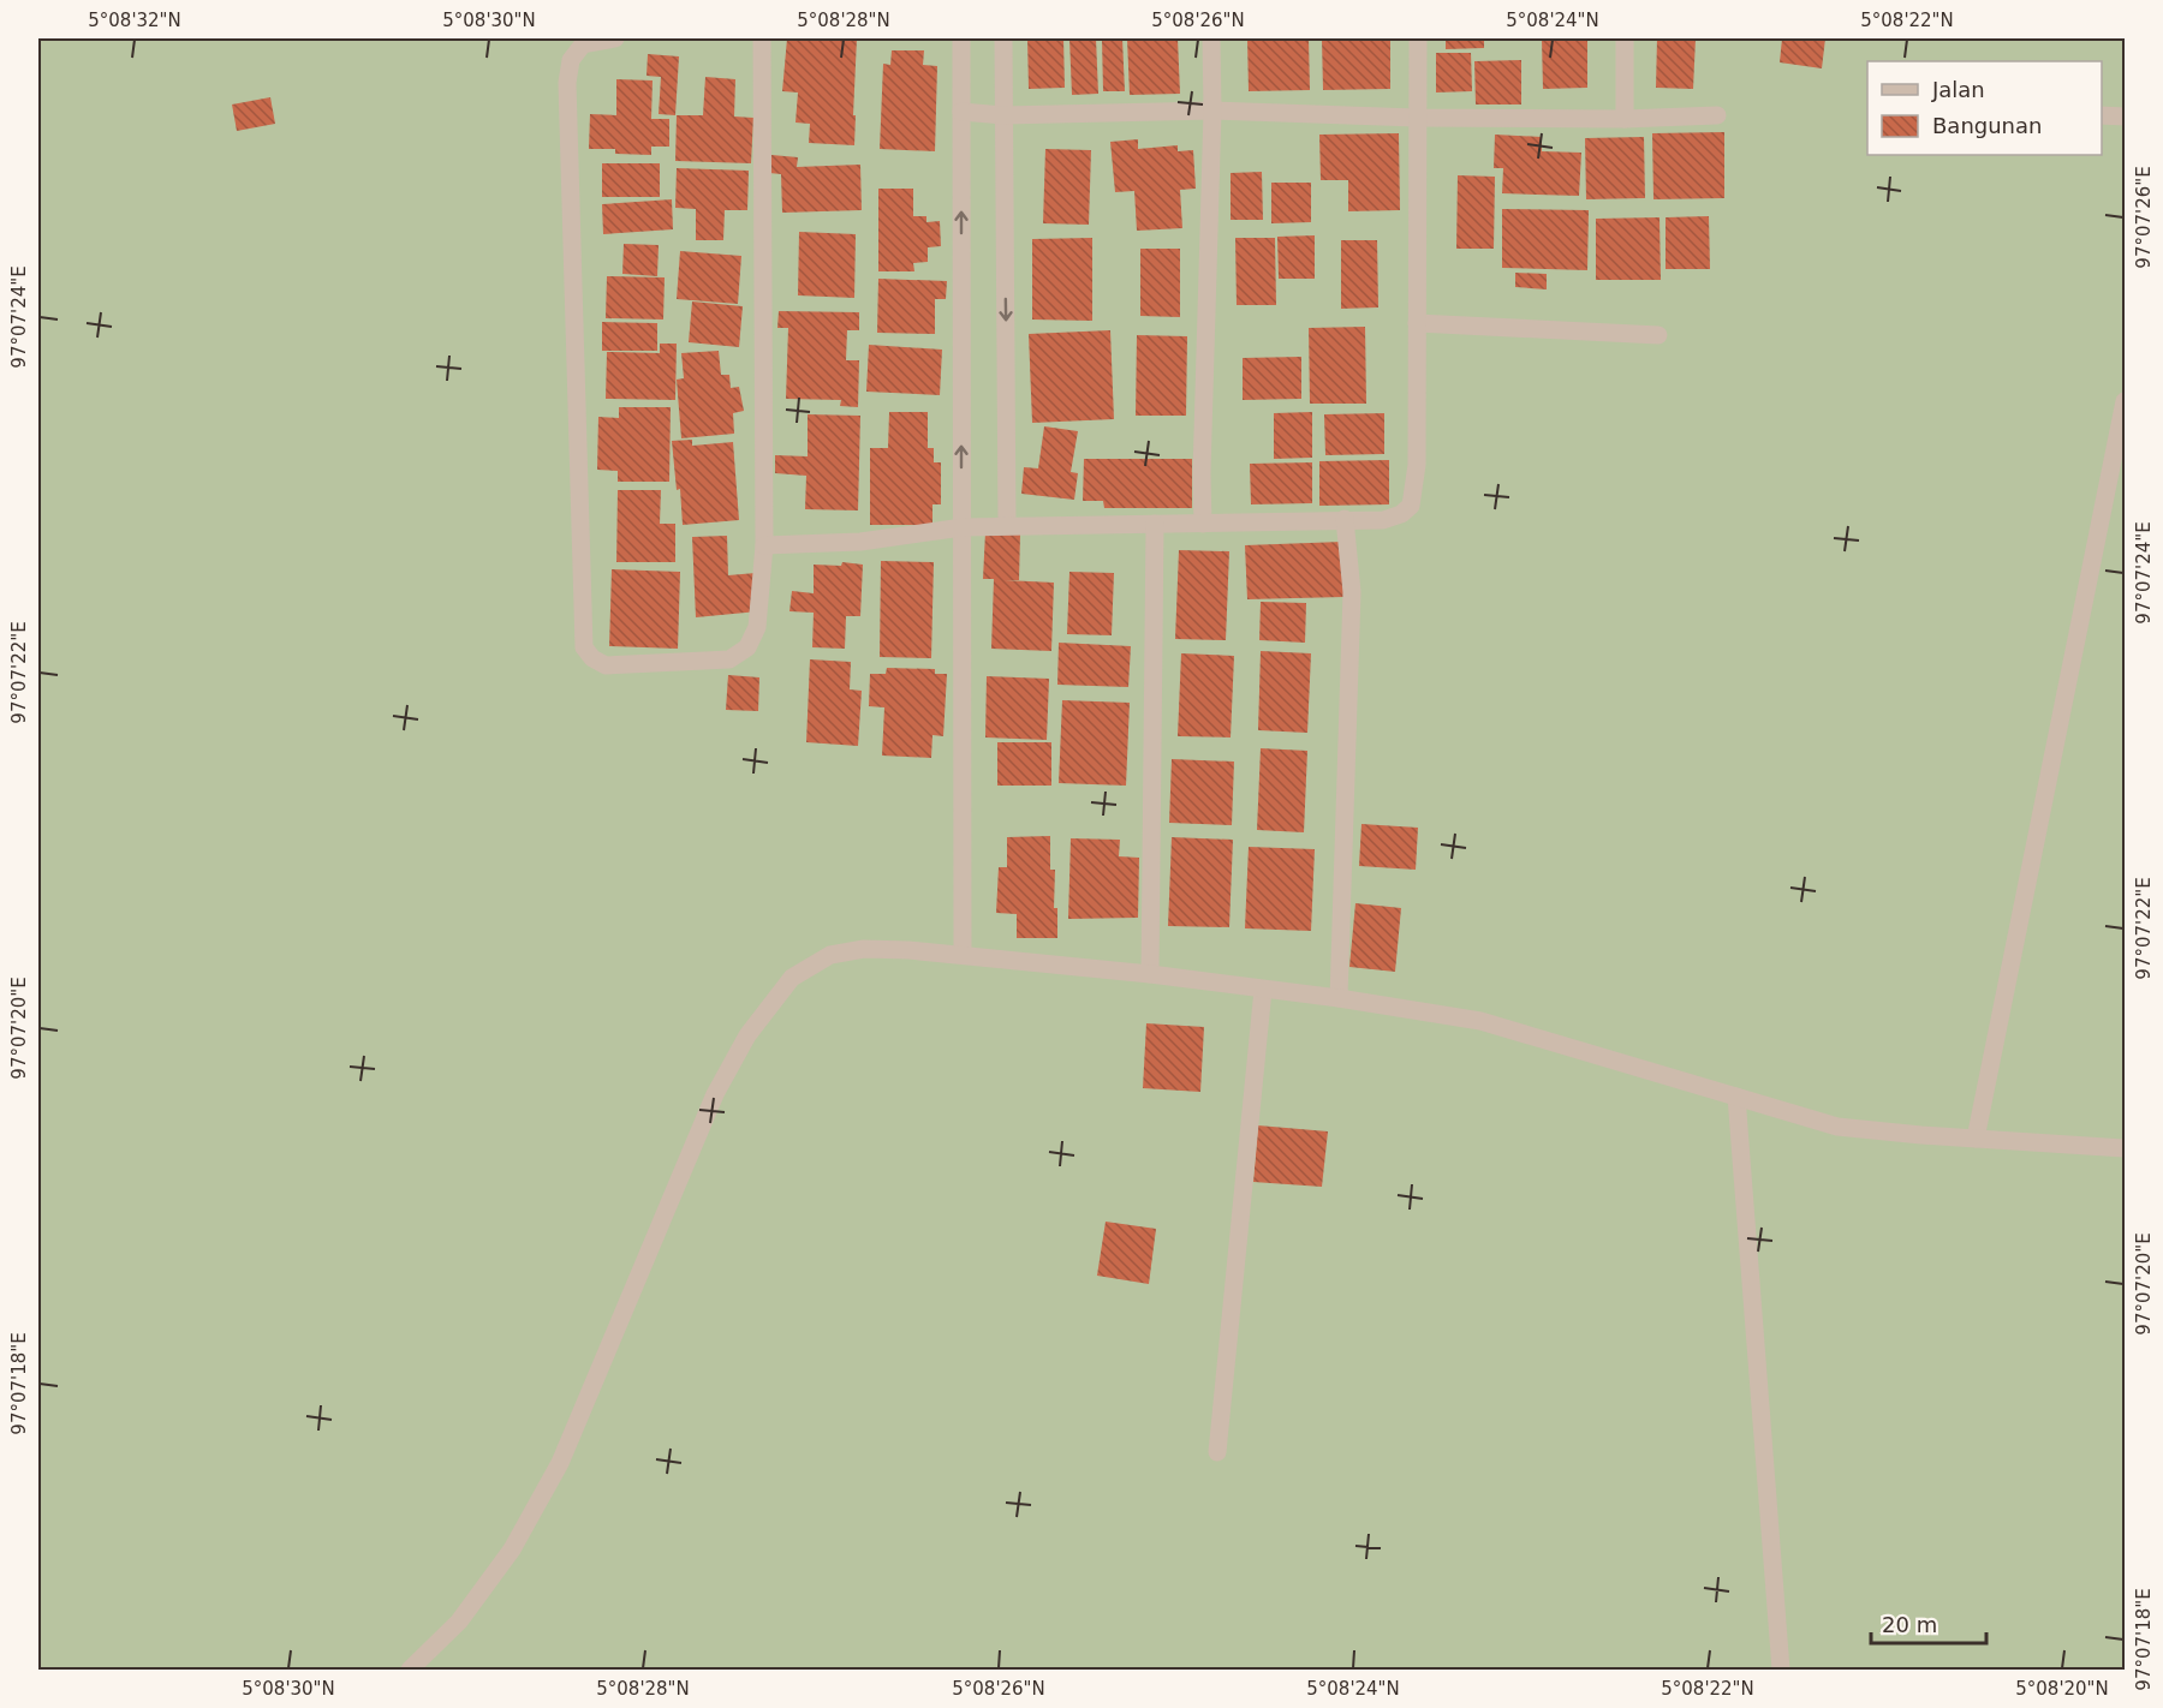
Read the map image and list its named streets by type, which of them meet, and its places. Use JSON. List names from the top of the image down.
{
  "legend": ["Jalan", "Bangunan"],
  "scale_bar": "20 m",
  "coordinates": [
    "5°08'32\"N",
    "5°08'30\"N",
    "5°08'28\"N",
    "5°08'26\"N",
    "5°08'24\"N",
    "5°08'22\"N",
    "97°07'26\"E",
    "97°07'24\"E",
    "97°07'22\"E",
    "97°07'20\"E",
    "97°07'18\"E",
    "5°08'20\"N"
  ]
}
